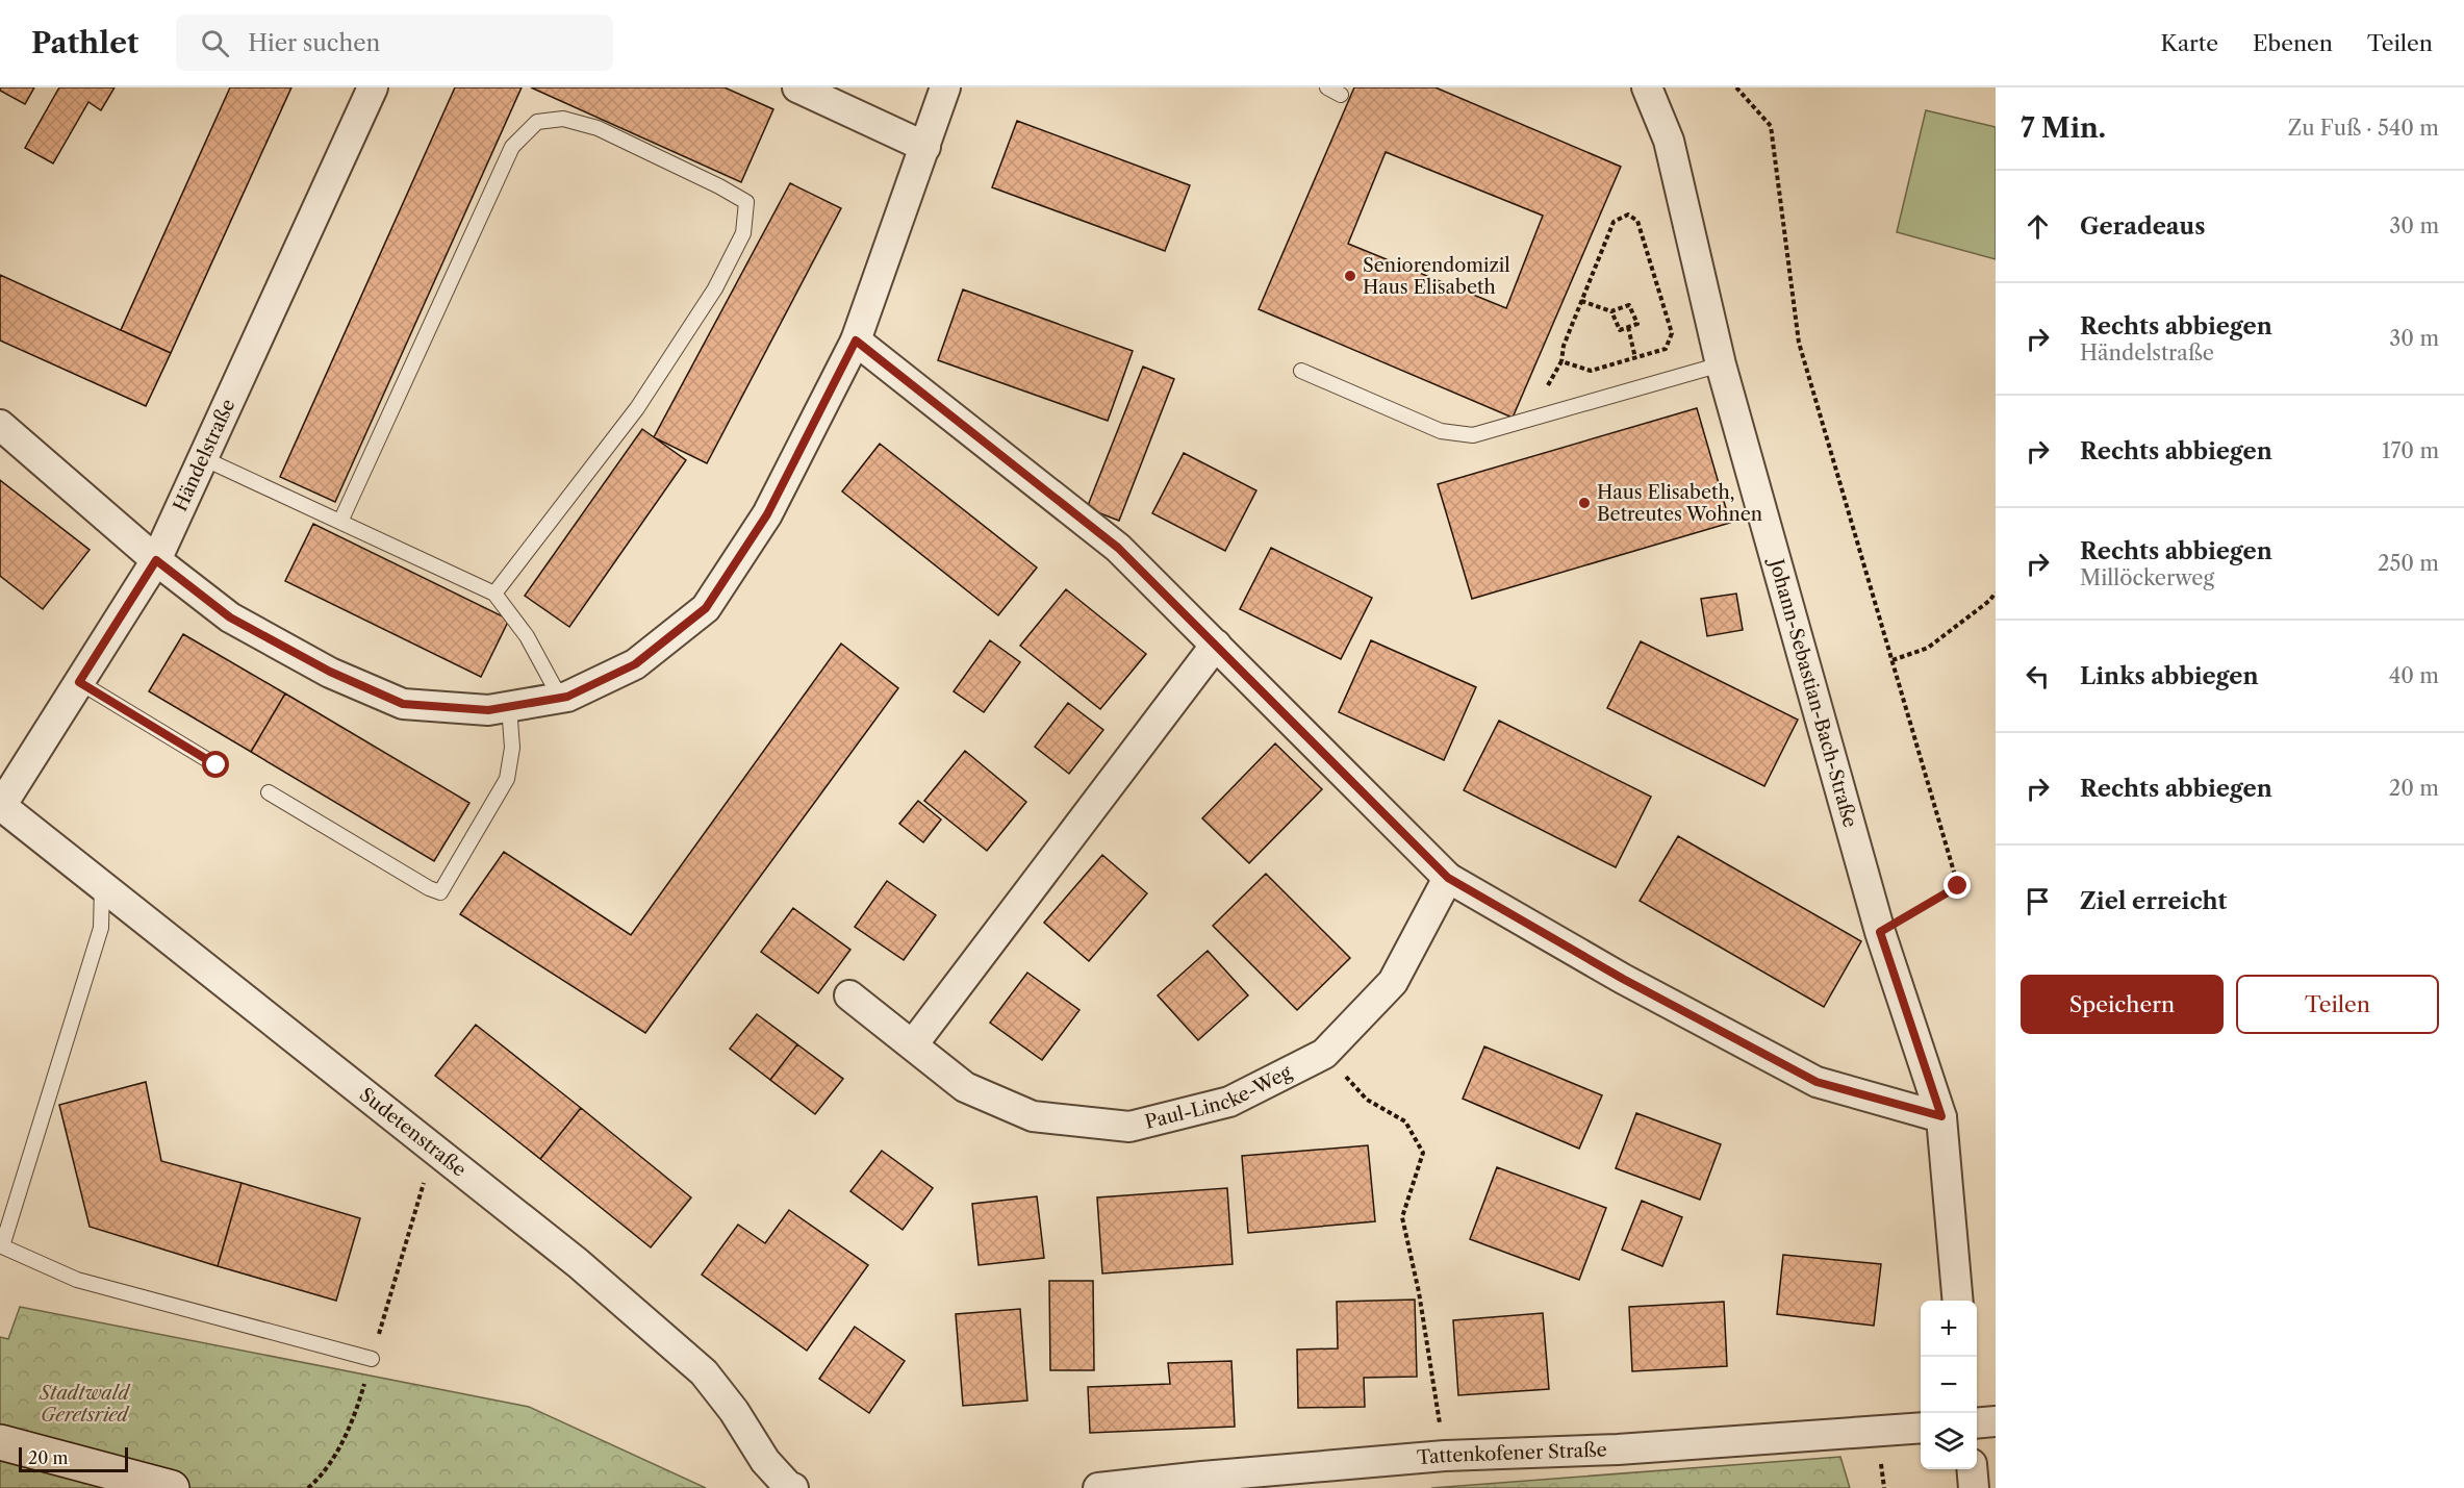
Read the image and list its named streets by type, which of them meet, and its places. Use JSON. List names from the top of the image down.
{
  "streets": {
    "street": [
      "Händelstraße",
      "Johann-Sebastian-Bach-Straße",
      "Paul-Lincke-Weg",
      "Sudetenstraße",
      "Tattenkofener Straße"
    ]
  },
  "crossings": [
    ["Händelstraße", "Sudetenstraße"]
  ],
  "parks": ["Stadtwald Geretsried"],
  "places": ["Seniorendomizil Haus Elisabeth", "Haus Elisabeth, Betreutes Wohnen"],
  "scale_bar": "20 m",
  "page": {
    "header": "Pathlet",
    "search": "Hier suchen",
    "nav": ["Karte", "Ebenen", "Teilen"],
    "heading": ["7 Min.", "Zu Fuß · 540 m"],
    "list": [
      ["Geradeaus", "30 m"],
      ["Rechts abbiegen", "Händelstraße", "30 m"],
      ["Rechts abbiegen", "170 m"],
      ["Rechts abbiegen", "Millöckerweg", "250 m"],
      ["Links abbiegen", "40 m"],
      ["Rechts abbiegen", "20 m"],
      "Ziel erreicht"
    ],
    "buttons": ["Speichern", "Teilen"],
    "map_buttons": ["+", "−"],
    "scale": "20 m"
  }
}
